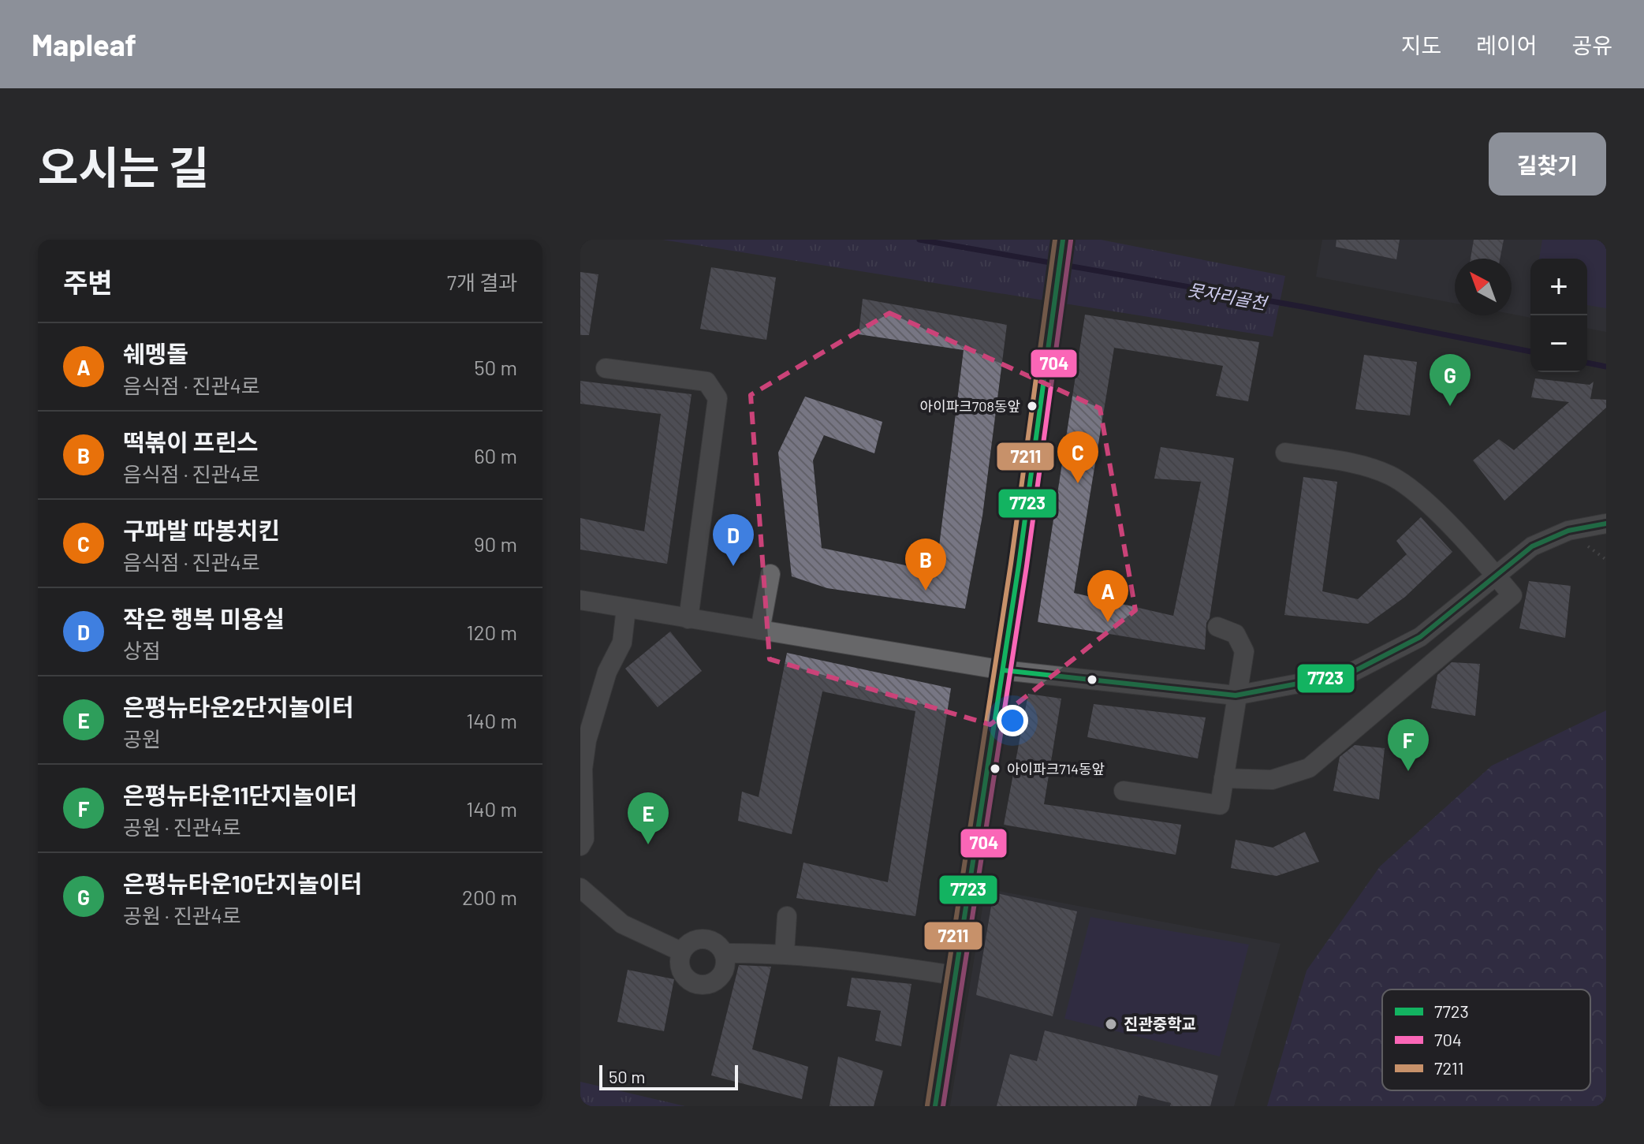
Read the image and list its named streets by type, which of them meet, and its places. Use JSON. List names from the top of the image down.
{
  "water": ["못자리골천"],
  "places": ["아이파크708동앞", "아이파크714동앞", "진관중학교"],
  "lines": ["transit line 7723", "transit line 7211", "transit line 704"],
  "legend": ["7723", "704", "7211"],
  "scale_bar": "50 m",
  "north": "top left",
  "page": {
    "header": "Mapleaf",
    "nav": ["지도", "레이어", "공유"],
    "title": "오시는 길",
    "buttons": "길찾기",
    "heading": ["주변", "7개 결과"],
    "map_buttons": ["+", "−"],
    "list": [
      {
        "mark": "A",
        "name": "쉐멩돌",
        "note": "음식점 · 진관4로",
        "value": "50 m"
      },
      {
        "mark": "B",
        "name": "떡볶이 프린스",
        "note": "음식점 · 진관4로",
        "value": "60 m"
      },
      {
        "mark": "C",
        "name": "구파발 따봉치킨",
        "note": "음식점 · 진관4로",
        "value": "90 m"
      },
      {
        "mark": "D",
        "name": "작은 행복 미용실",
        "note": "상점",
        "value": "120 m"
      },
      {
        "mark": "E",
        "name": "은평뉴타운2단지놀이터",
        "note": "공원",
        "value": "140 m"
      },
      {
        "mark": "F",
        "name": "은평뉴타운11단지놀이터",
        "note": "공원 · 진관4로",
        "value": "140 m"
      },
      {
        "mark": "G",
        "name": "은평뉴타운10단지놀이터",
        "note": "공원 · 진관4로",
        "value": "200 m"
      }
    ],
    "pins": [
      "G",
      "C",
      "D",
      "B",
      "A",
      "F",
      "E"
    ],
    "scale": "50 m"
  }
}
